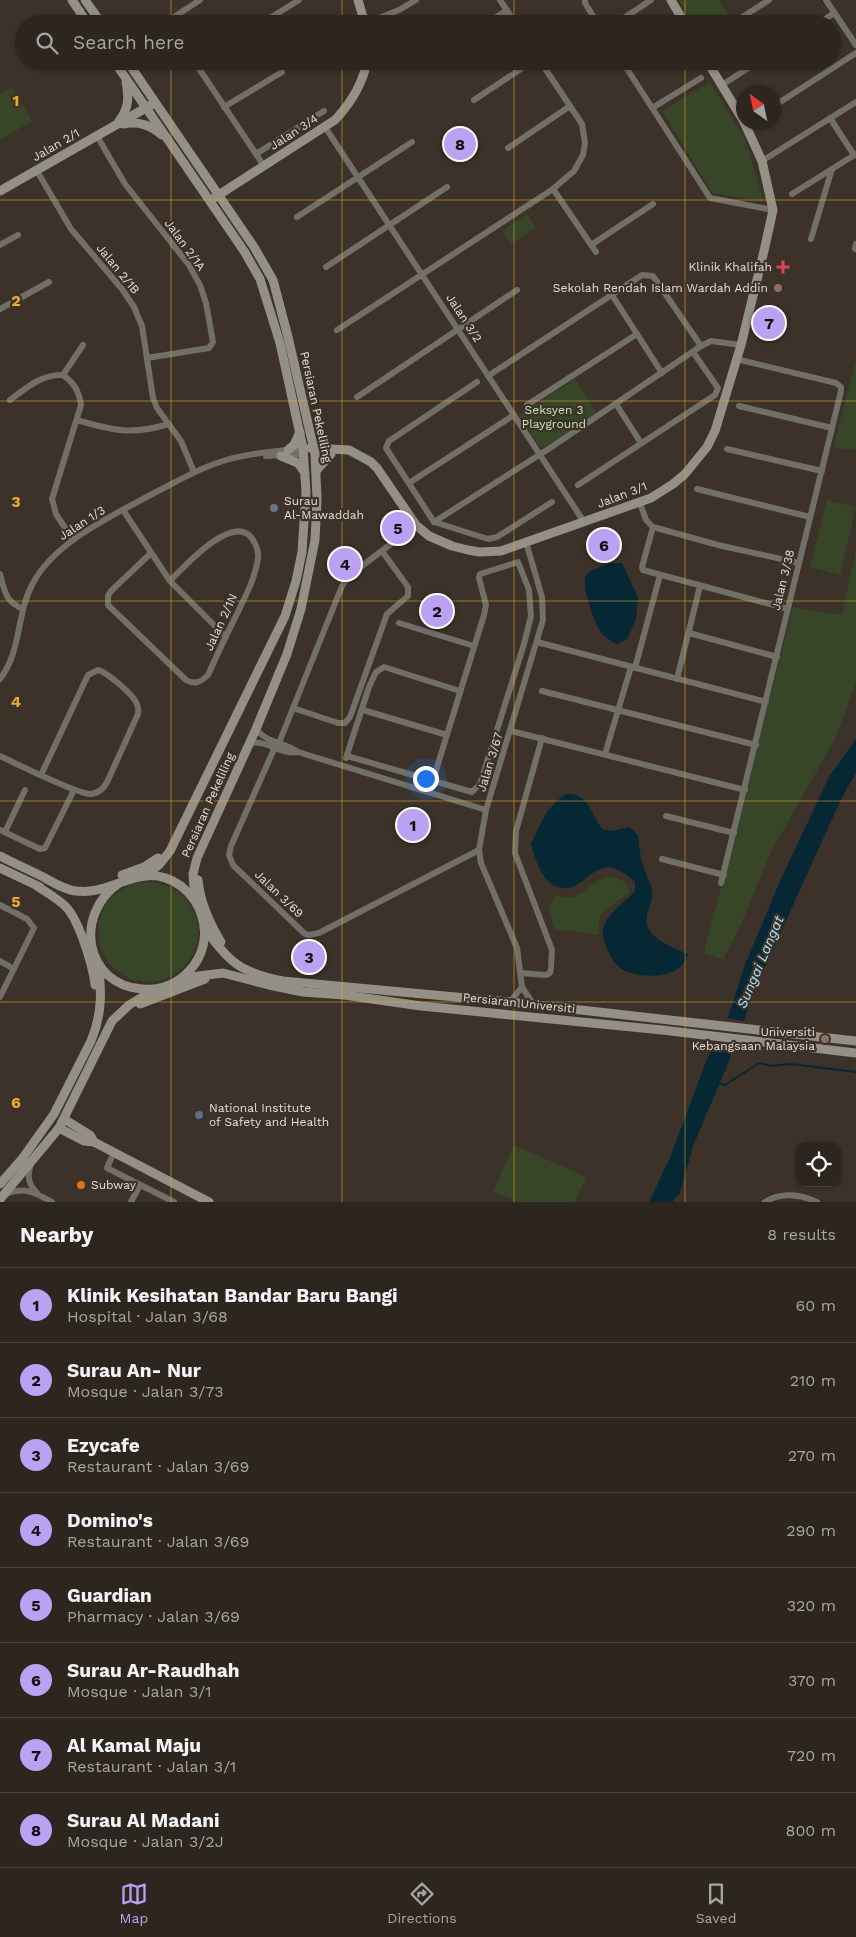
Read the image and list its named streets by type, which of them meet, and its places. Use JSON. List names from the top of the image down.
{
  "streets": {
    "main road": [
      "Jalan 3/4",
      "Jalan 2/1",
      "Persiaran Pekeliling",
      "Jalan 3/1",
      "Persiaran Universiti"
    ],
    "street": [
      "Jalan 2/1A",
      "Jalan 2/1B",
      "Jalan 3/2",
      "Jalan 1/3",
      "Jalan 3/38",
      "Jalan 2/1N",
      "Jalan 3/67",
      "Jalan 3/69"
    ]
  },
  "crossings": [
    ["Jalan 3/4", "Jalan 3/2"],
    ["Jalan 3/4", "Persiaran Pekeliling"],
    ["Jalan 2/1", "Jalan 2/1A"],
    ["Jalan 2/1", "Jalan 2/1B"],
    ["Jalan 2/1", "Persiaran Pekeliling"],
    ["Jalan 2/1A", "Jalan 2/1B"],
    ["Jalan 2/1B", "Jalan 1/3"],
    ["Jalan 3/2", "Jalan 3/1"],
    ["Persiaran Pekeliling", "Jalan 3/1"],
    ["Persiaran Pekeliling", "Jalan 1/3"],
    ["Persiaran Pekeliling", "Persiaran Universiti"],
    ["Jalan 3/1", "Jalan 1/3"],
    ["Jalan 3/1", "Jalan 3/38"],
    ["Jalan 3/1", "Jalan 3/67"],
    ["Jalan 3/1", "Jalan 3/69"],
    ["Jalan 3/67", "Jalan 3/69"]
  ],
  "water": ["Sungai Langat"],
  "parks": ["Seksyen 3 Playground"],
  "places": {
    "health": ["Klinik Khalifah"],
    "other": [
      "Sekolah Rendah Islam Wardah Addin",
      "Surau Al-Mawaddah",
      "Universiti Kebangsaan Malaysia",
      "National Institute of Safety and Health",
      "Subway"
    ]
  },
  "north": "top left",
  "page": {
    "search": "Search here",
    "pins": [
      "8",
      "7",
      "5",
      "6",
      "4",
      "2",
      "1",
      "3"
    ],
    "heading": ["Nearby", "8 results"],
    "list": [
      {
        "mark": "1",
        "name": "Klinik Kesihatan Bandar Baru Bangi",
        "note": "Hospital · Jalan 3/68",
        "value": "60 m"
      },
      {
        "mark": "2",
        "name": "Surau An- Nur",
        "note": "Mosque · Jalan 3/73",
        "value": "210 m"
      },
      {
        "mark": "3",
        "name": "Ezycafe",
        "note": "Restaurant · Jalan 3/69",
        "value": "270 m"
      },
      {
        "mark": "4",
        "name": "Domino's",
        "note": "Restaurant · Jalan 3/69",
        "value": "290 m"
      },
      {
        "mark": "5",
        "name": "Guardian",
        "note": "Pharmacy · Jalan 3/69",
        "value": "320 m"
      },
      {
        "mark": "6",
        "name": "Surau Ar-Raudhah",
        "note": "Mosque · Jalan 3/1",
        "value": "370 m"
      },
      {
        "mark": "7",
        "name": "Al Kamal Maju",
        "note": "Restaurant · Jalan 3/1",
        "value": "720 m"
      },
      {
        "mark": "8",
        "name": "Surau Al Madani",
        "note": "Mosque · Jalan 3/2J",
        "value": "800 m"
      }
    ],
    "nav": ["Map", "Directions", "Saved"]
  },
  "grid": {
    "rows": [
      "1",
      "2",
      "3",
      "4",
      "5",
      "6"
    ]
  }
}
